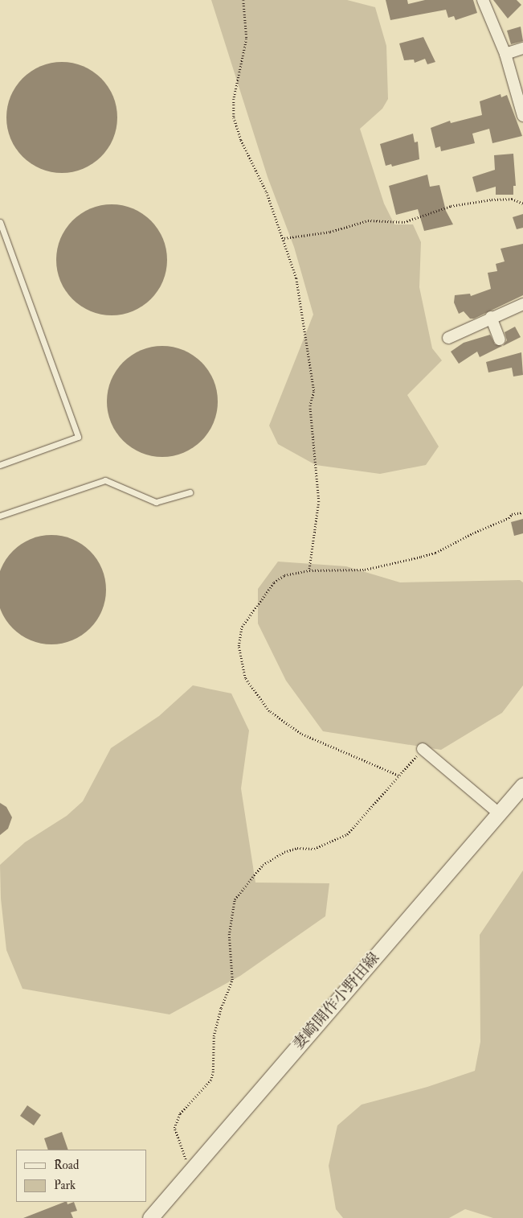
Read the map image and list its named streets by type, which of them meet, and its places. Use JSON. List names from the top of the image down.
{
  "streets": {
    "main road": ["妻崎開作小野田線"]
  },
  "legend": ["Road", "Park"]
}
